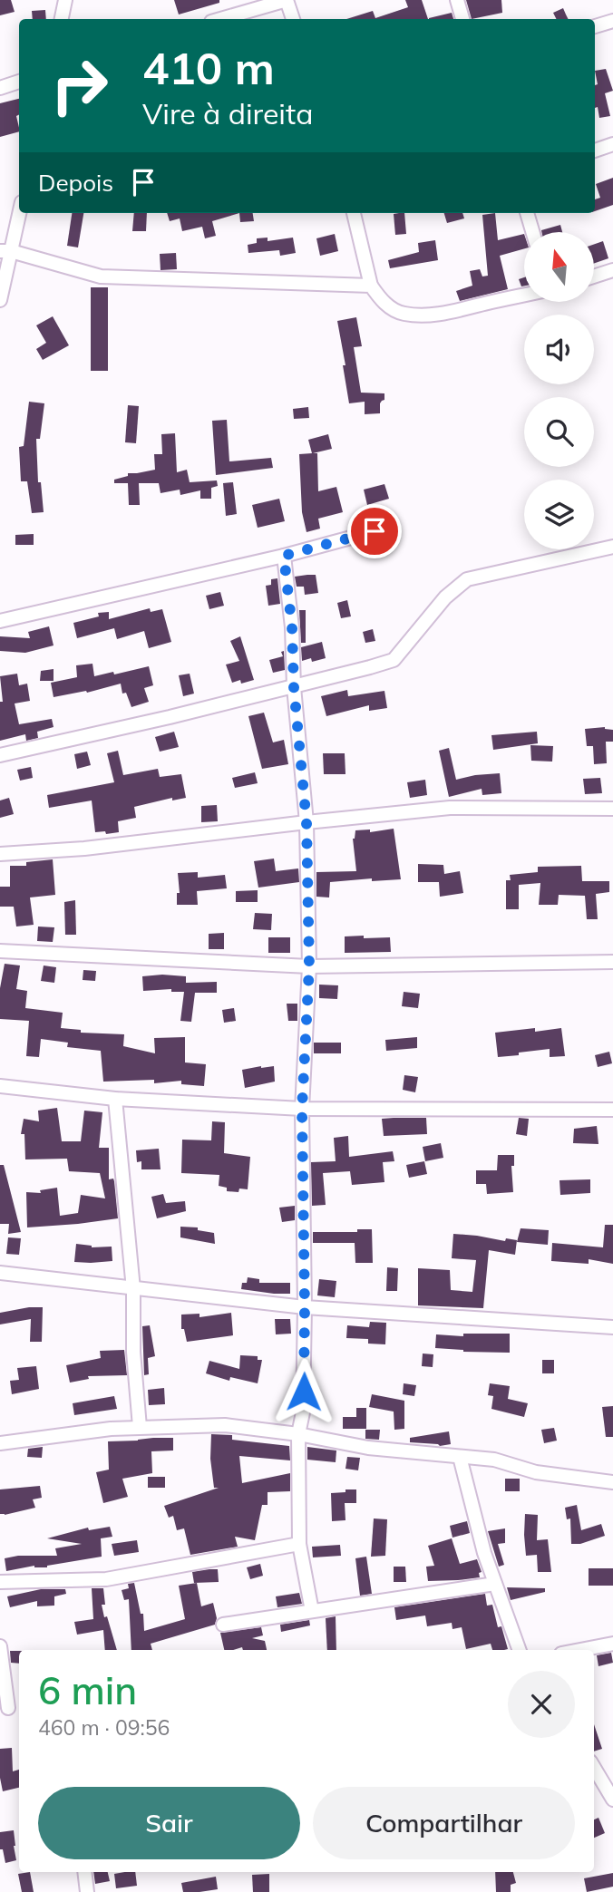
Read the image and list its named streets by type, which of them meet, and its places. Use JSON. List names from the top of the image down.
{
  "north": "top",
  "page": {
    "turn": ["410 m", "Vire à direita"],
    "then": "Depois",
    "heading": ["6 min", "460 m · 09:56"],
    "buttons": ["Sair", "Compartilhar"]
  }
}
